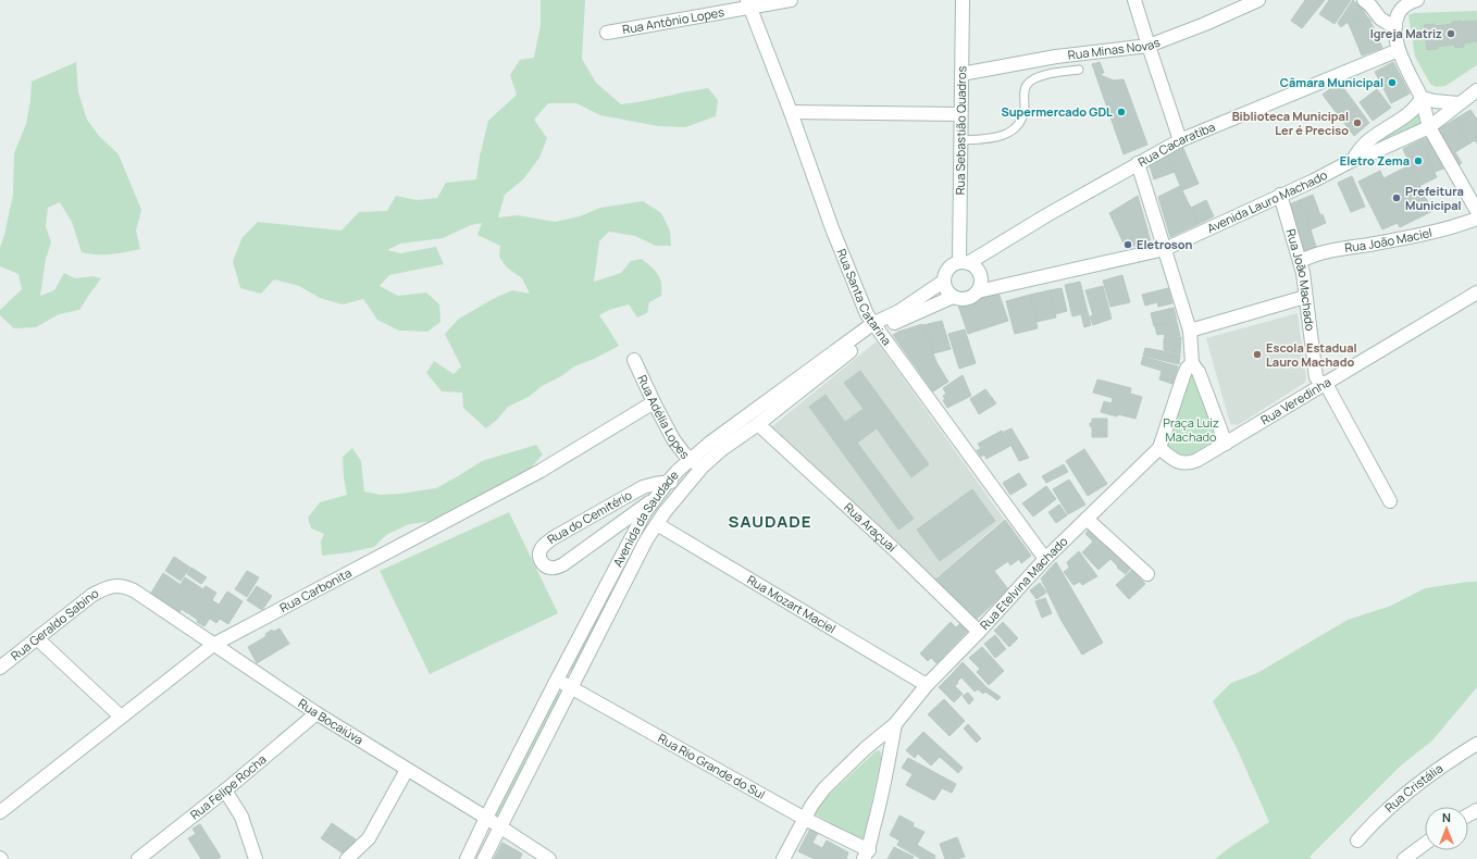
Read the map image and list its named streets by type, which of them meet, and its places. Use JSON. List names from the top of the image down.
{
  "streets": {
    "street": [
      "Rua Antônio Lopes",
      "Rua Minas Novas",
      "Rua Sebastião Quadros",
      "Rua Cacaratiba",
      "Avenida Lauro Machado",
      "Rua João Maciel",
      "Rua João Machado",
      "Rua Santa Catarina",
      "Rua Veredinha",
      "Rua Adélia Lopes",
      "Rua do Cemitério",
      "Avenida da Saudade",
      "Rua Araçuaí",
      "Rua Etelvina Machado",
      "Rua Carbonita",
      "Rua Mozart Maciel",
      "Rua Geraldo Sabino",
      "Rua Bocaiúva",
      "Rua Rio Grande do Sul",
      "Rua Felipe Rocha",
      "Rua Cristália"
    ]
  },
  "crossings": [
    ["Rua Antônio Lopes", "Rua Santa Catarina"],
    ["Rua Minas Novas", "Rua Sebastião Quadros"],
    ["Rua Sebastião Quadros", "Rua Cacaratiba"],
    ["Rua Sebastião Quadros", "Avenida Lauro Machado"],
    ["Rua Sebastião Quadros", "Avenida da Saudade"],
    ["Rua Cacaratiba", "Avenida Lauro Machado"],
    ["Rua Cacaratiba", "Avenida da Saudade"],
    ["Avenida Lauro Machado", "Rua João Machado"],
    ["Avenida Lauro Machado", "Avenida da Saudade"],
    ["Rua João Maciel", "Rua João Machado"],
    ["Rua João Machado", "Rua Veredinha"],
    ["Rua Santa Catarina", "Avenida da Saudade"],
    ["Rua Santa Catarina", "Rua Etelvina Machado"],
    ["Rua Veredinha", "Rua Etelvina Machado"],
    ["Rua Adélia Lopes", "Avenida da Saudade"],
    ["Rua Adélia Lopes", "Rua Carbonita"],
    ["Rua do Cemitério", "Avenida da Saudade"],
    ["Avenida da Saudade", "Rua Araçuaí"],
    ["Avenida da Saudade", "Rua Mozart Maciel"],
    ["Avenida da Saudade", "Rua Bocaiúva"],
    ["Avenida da Saudade", "Rua Rio Grande do Sul"],
    ["Rua Araçuaí", "Rua Etelvina Machado"],
    ["Rua Etelvina Machado", "Rua Mozart Maciel"],
    ["Rua Etelvina Machado", "Rua Rio Grande do Sul"],
    ["Rua Carbonita", "Rua Bocaiúva"],
    ["Rua Geraldo Sabino", "Rua Bocaiúva"],
    ["Rua Bocaiúva", "Rua Felipe Rocha"]
  ],
  "districts": ["SAUDADE"],
  "parks": ["Praça Luiz Machado"],
  "places": [
    "Igreja Matriz",
    "Câmara Municipal",
    "Supermercado GDL",
    "Biblioteca Municipal Ler é Preciso",
    "Eletro Zema",
    "Prefeitura Municipal",
    "Eletroson",
    "Escola Estadual Lauro Machado"
  ],
  "north": "top"
}
